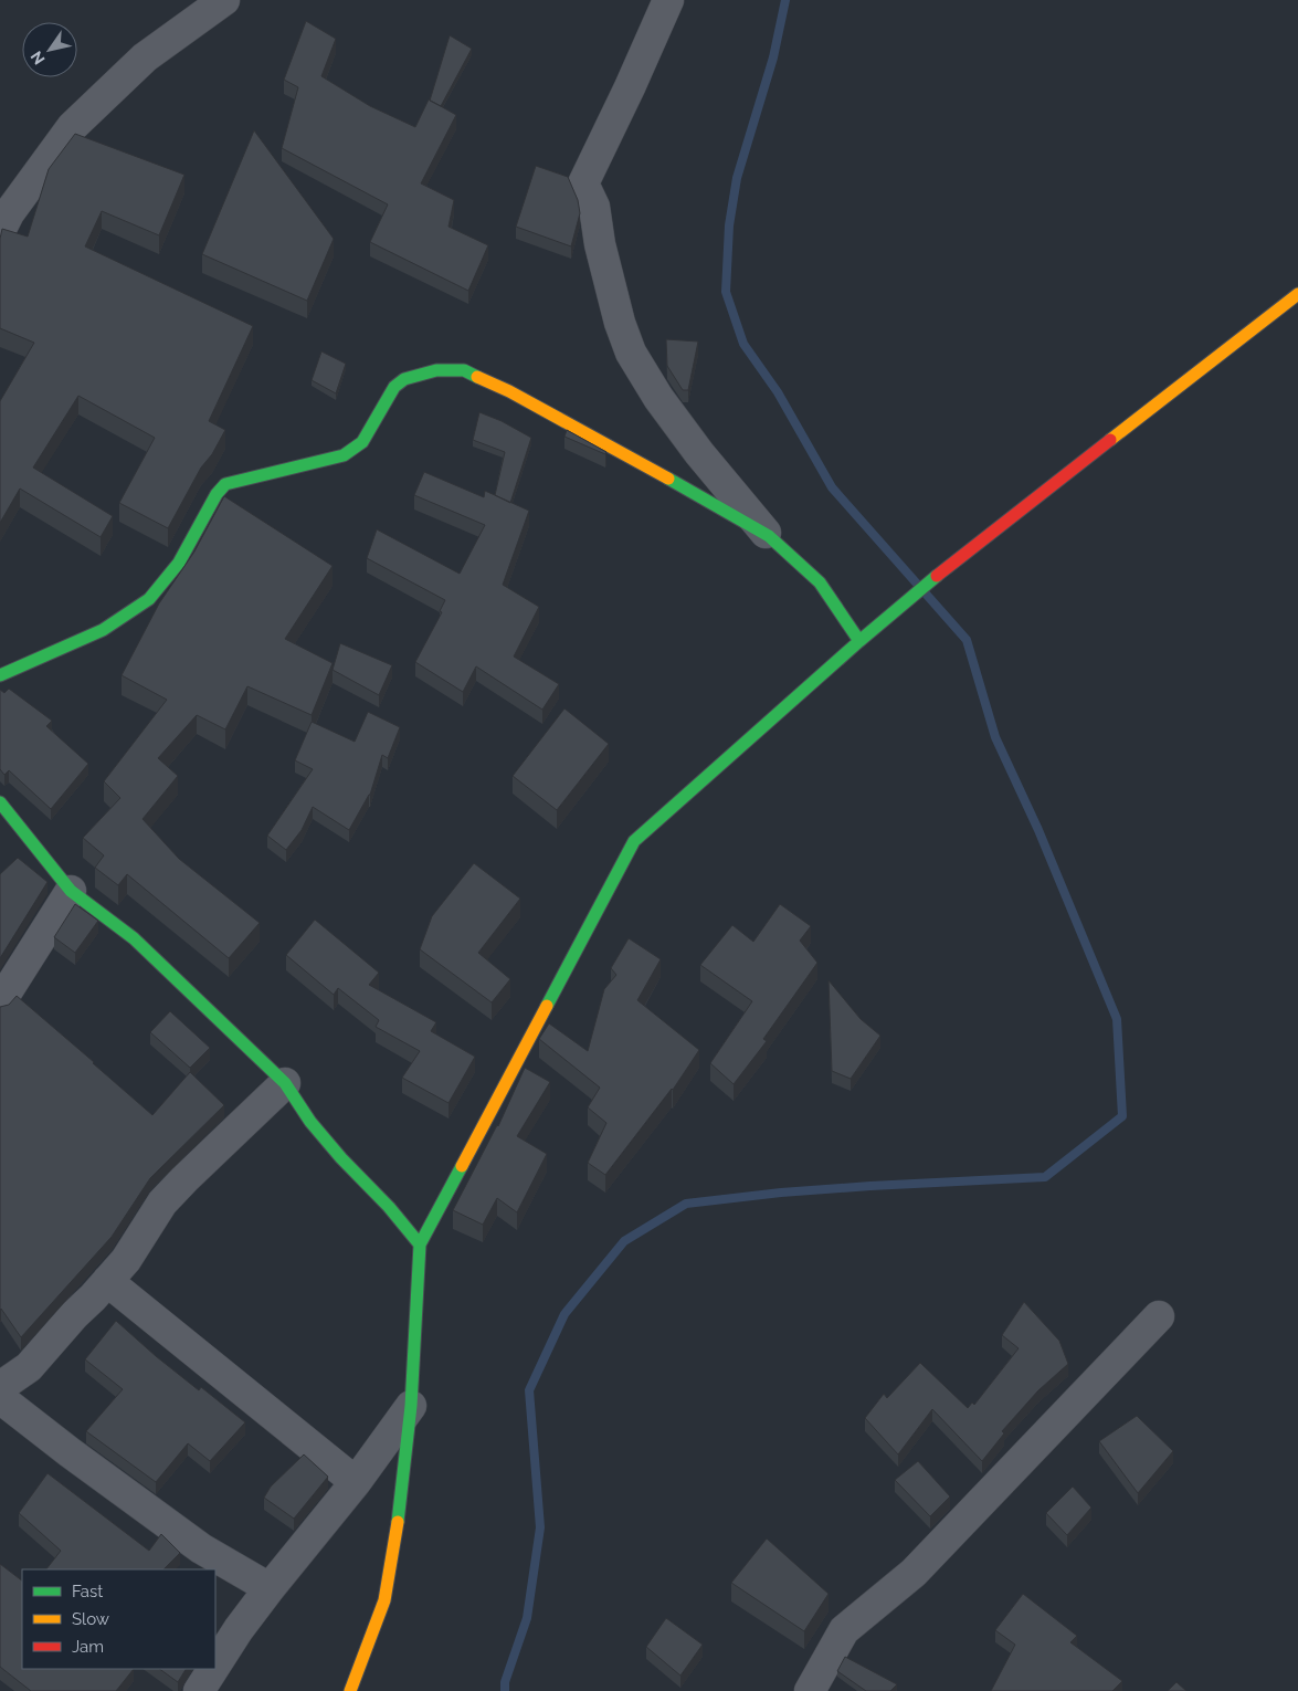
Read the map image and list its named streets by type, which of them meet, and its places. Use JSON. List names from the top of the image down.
{
  "legend": ["Fast", "Slow", "Jam"],
  "north": "bottom left"
}
